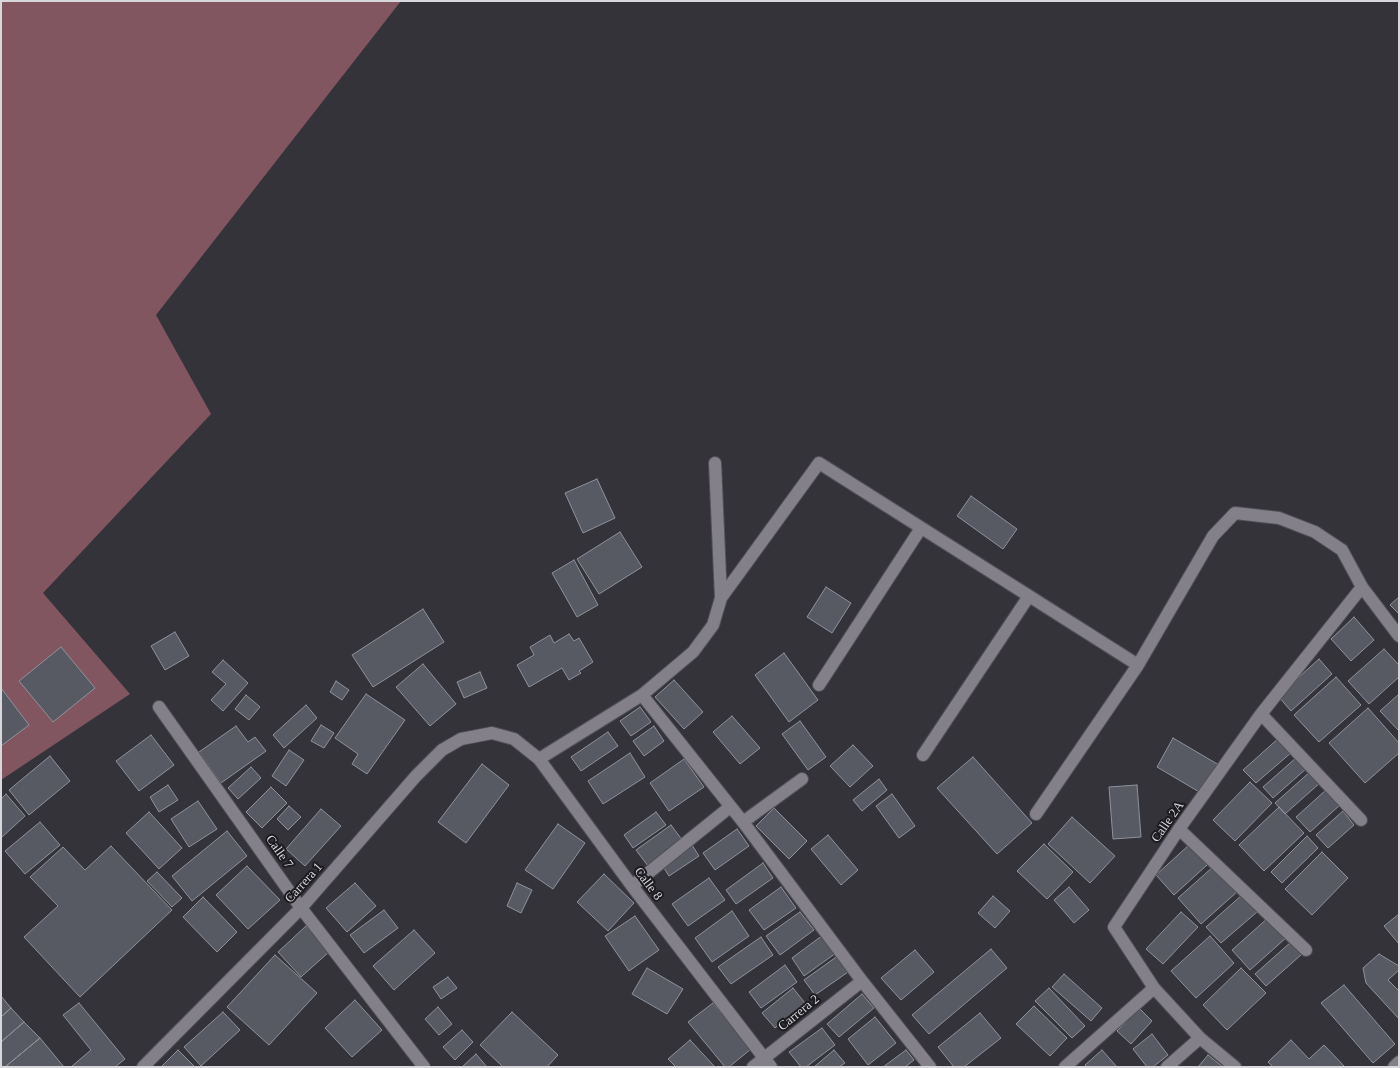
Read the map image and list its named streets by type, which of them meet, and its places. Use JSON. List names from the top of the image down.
{
  "streets": {
    "street": [
      "Calle 2A",
      "Calle 7",
      "Carrera 1",
      "Calle 8",
      "Carrera 2"
    ]
  },
  "crossings": [
    ["Calle 7", "Carrera 1"],
    ["Carrera 1", "Calle 8"],
    ["Calle 8", "Carrera 2"]
  ]
}
